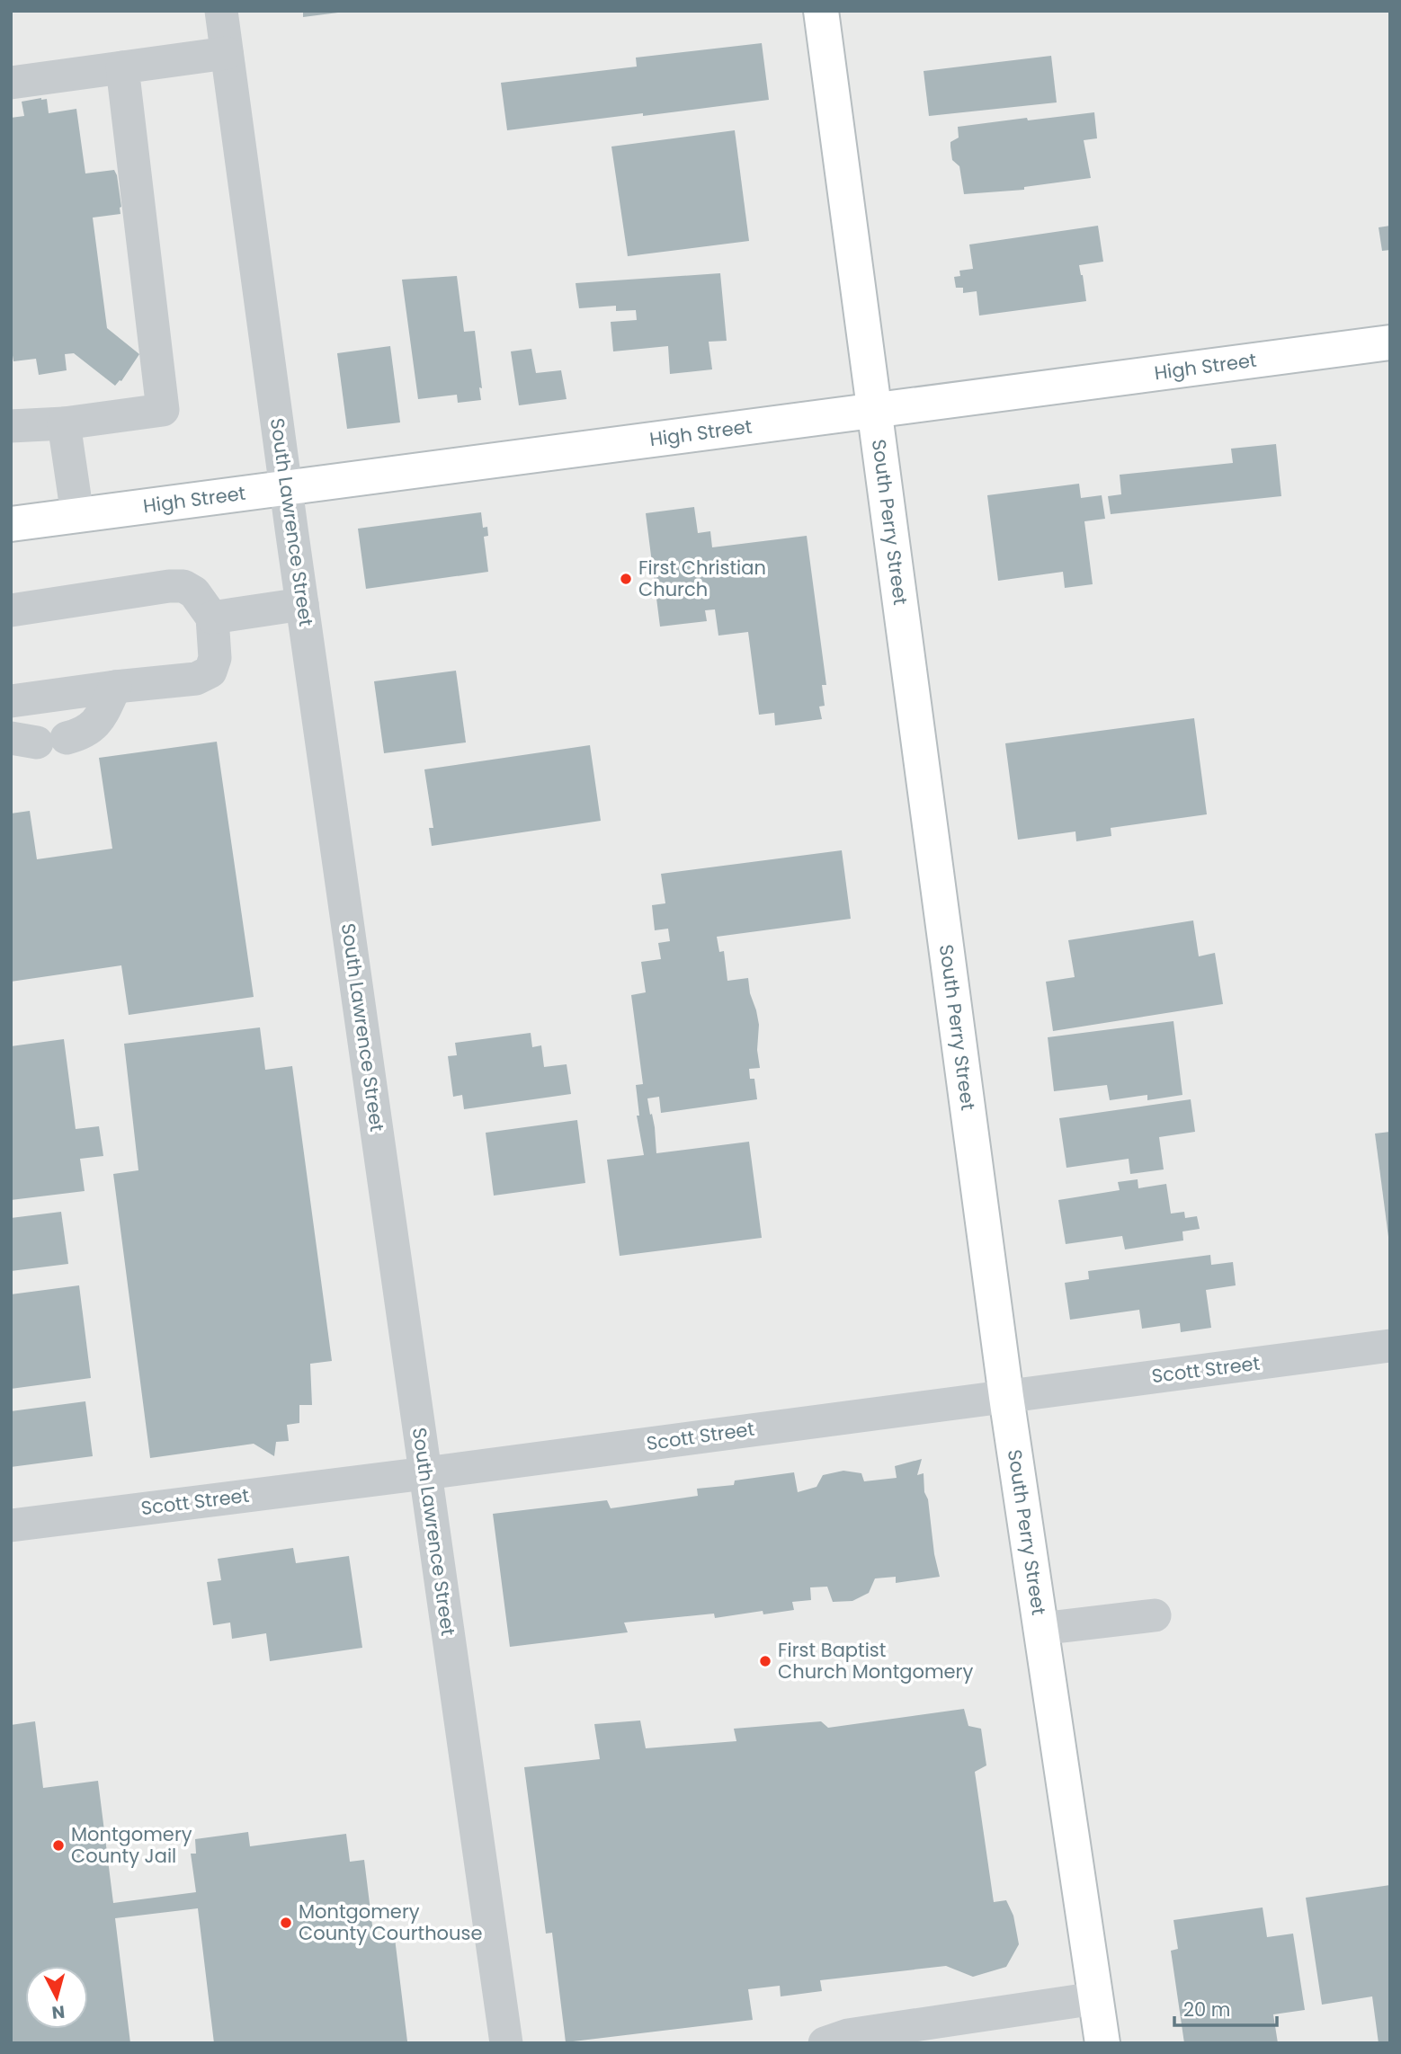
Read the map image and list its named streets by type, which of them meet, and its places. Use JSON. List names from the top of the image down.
{
  "streets": {
    "main road": ["High Street", "South Perry Street"],
    "street": ["South Lawrence Street", "Scott Street"]
  },
  "crossings": [
    ["High Street", "South Lawrence Street"],
    ["High Street", "South Perry Street"],
    ["South Lawrence Street", "Scott Street"],
    ["South Perry Street", "Scott Street"]
  ],
  "places": [
    "First Christian Church",
    "First Baptist Church Montgomery",
    "Montgomery County Jail",
    "Montgomery County Courthouse"
  ],
  "scale_bar": "20 m",
  "north": "bottom"
}
